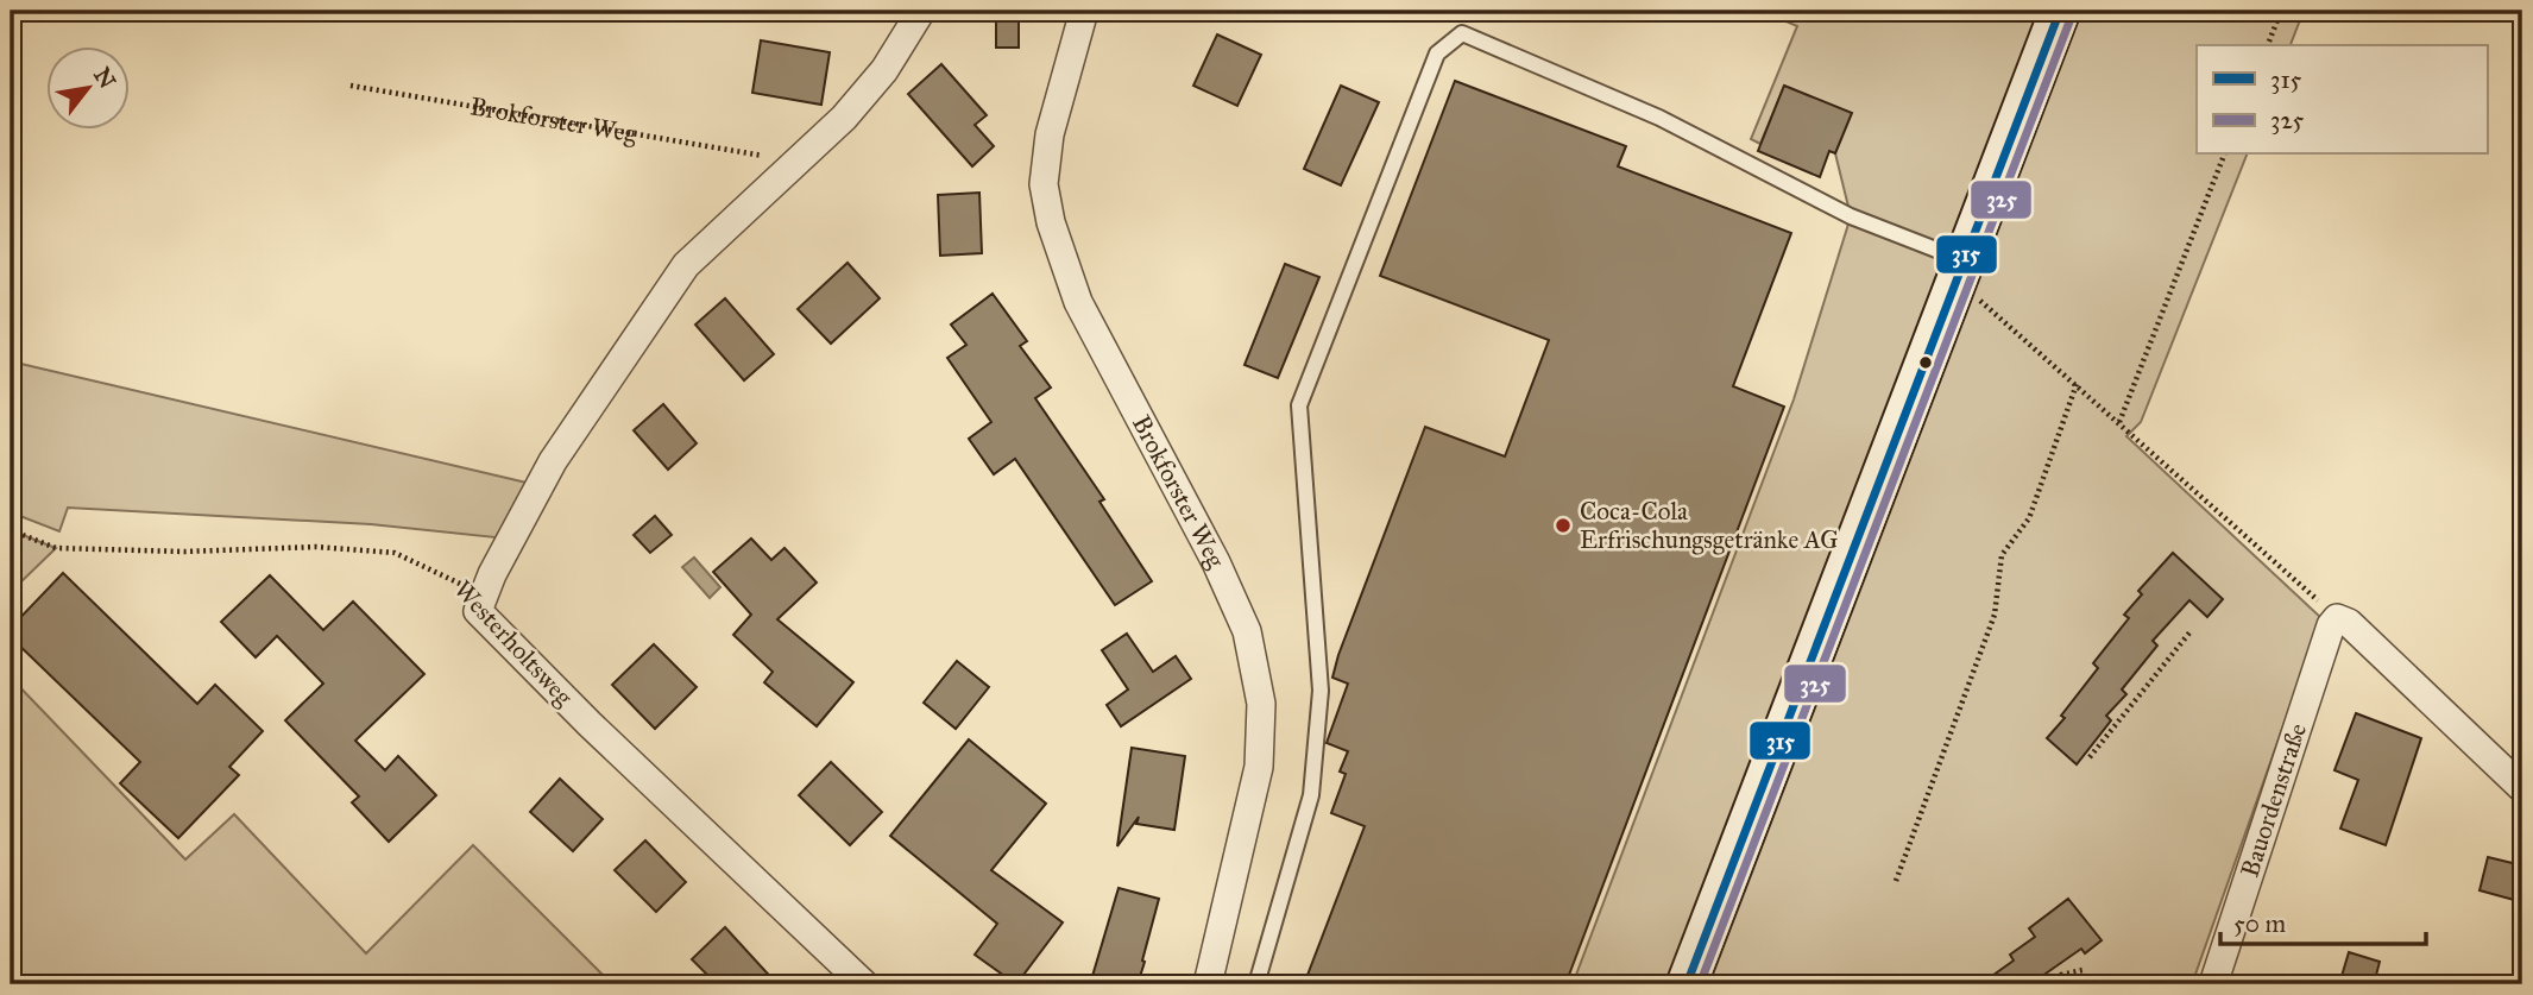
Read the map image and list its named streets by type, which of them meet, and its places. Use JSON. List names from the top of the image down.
{
  "streets": {
    "street": ["Brokforster Weg", "Westerholtsweg", "Bauordenstraße"]
  },
  "places": ["Coca-Cola Erfrischungsgetränke AG"],
  "lines": ["transit line 315", "transit line 325"],
  "legend": ["315", "325"],
  "scale_bar": "50 m",
  "north": "top right"
}
